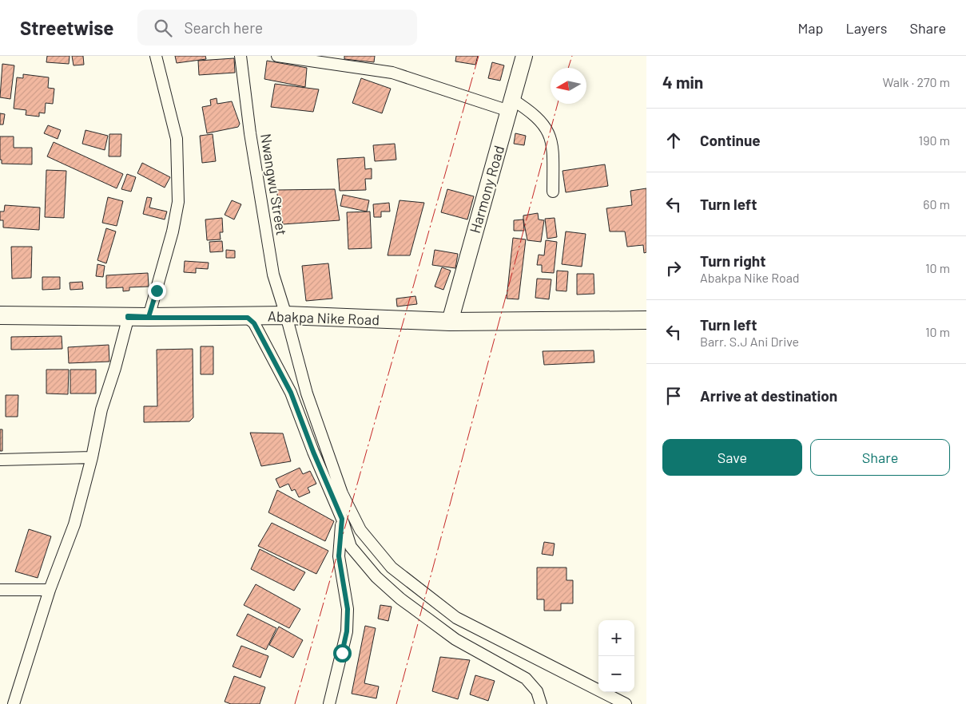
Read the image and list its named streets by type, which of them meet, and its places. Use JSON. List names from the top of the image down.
{
  "streets": {
    "main road": ["Harmony Road", "Abakpa Nike Road"],
    "street": ["Nwangwu Street"]
  },
  "crossings": [
    ["Nwangwu Street", "Abakpa Nike Road"],
    ["Harmony Road", "Abakpa Nike Road"]
  ],
  "north": "left",
  "page": {
    "header": "Streetwise",
    "search": "Search here",
    "nav": ["Map", "Layers", "Share"],
    "heading": ["4 min", "Walk · 270 m"],
    "list": [
      ["Continue", "190 m"],
      ["Turn left", "60 m"],
      ["Turn right", "Abakpa Nike Road", "10 m"],
      ["Turn left", "Barr. S.J Ani Drive", "10 m"],
      "Arrive at destination"
    ],
    "buttons": ["Save", "Share"],
    "map_buttons": ["+", "−"]
  }
}
